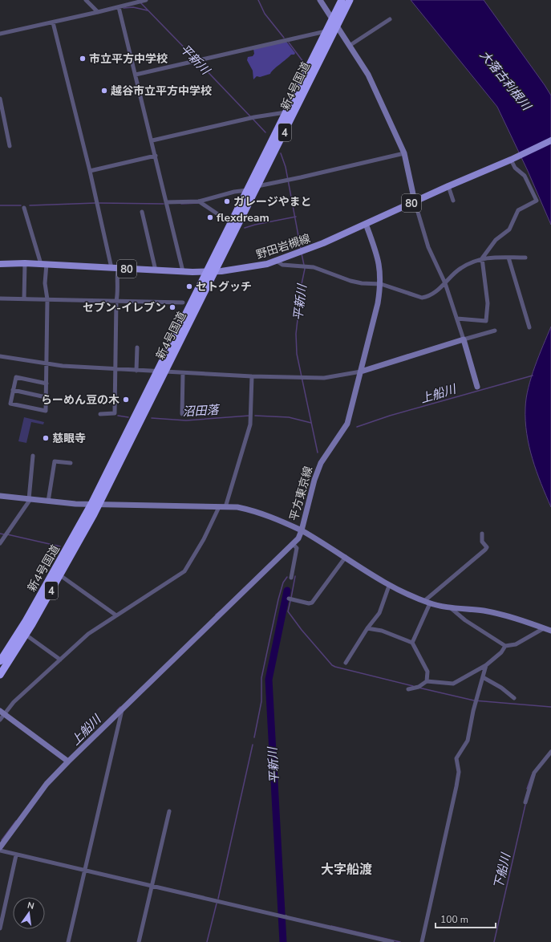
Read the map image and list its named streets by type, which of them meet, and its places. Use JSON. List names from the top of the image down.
{
  "streets": {
    "highway": ["新4号国道", "4"],
    "main road": ["80", "野田岩槻線"],
    "street": ["平方東京線"]
  },
  "crossings": [
    ["新4号国道", "野田岩槻線"],
    ["野田岩槻線", "平方東京線"]
  ],
  "districts": ["大字船渡"],
  "water": [
    "平新川",
    "大落古利根川",
    "上船川",
    "沼田落",
    "下船川"
  ],
  "places": [
    "市立平方中学校",
    "越谷市立平方中学校",
    "ガレージやまと",
    "flexdream",
    "セトグッチ",
    "セブン-イレブン",
    "らーめん豆の木",
    "慈眼寺"
  ],
  "scale_bar": "100 m",
  "north": "top"
}
